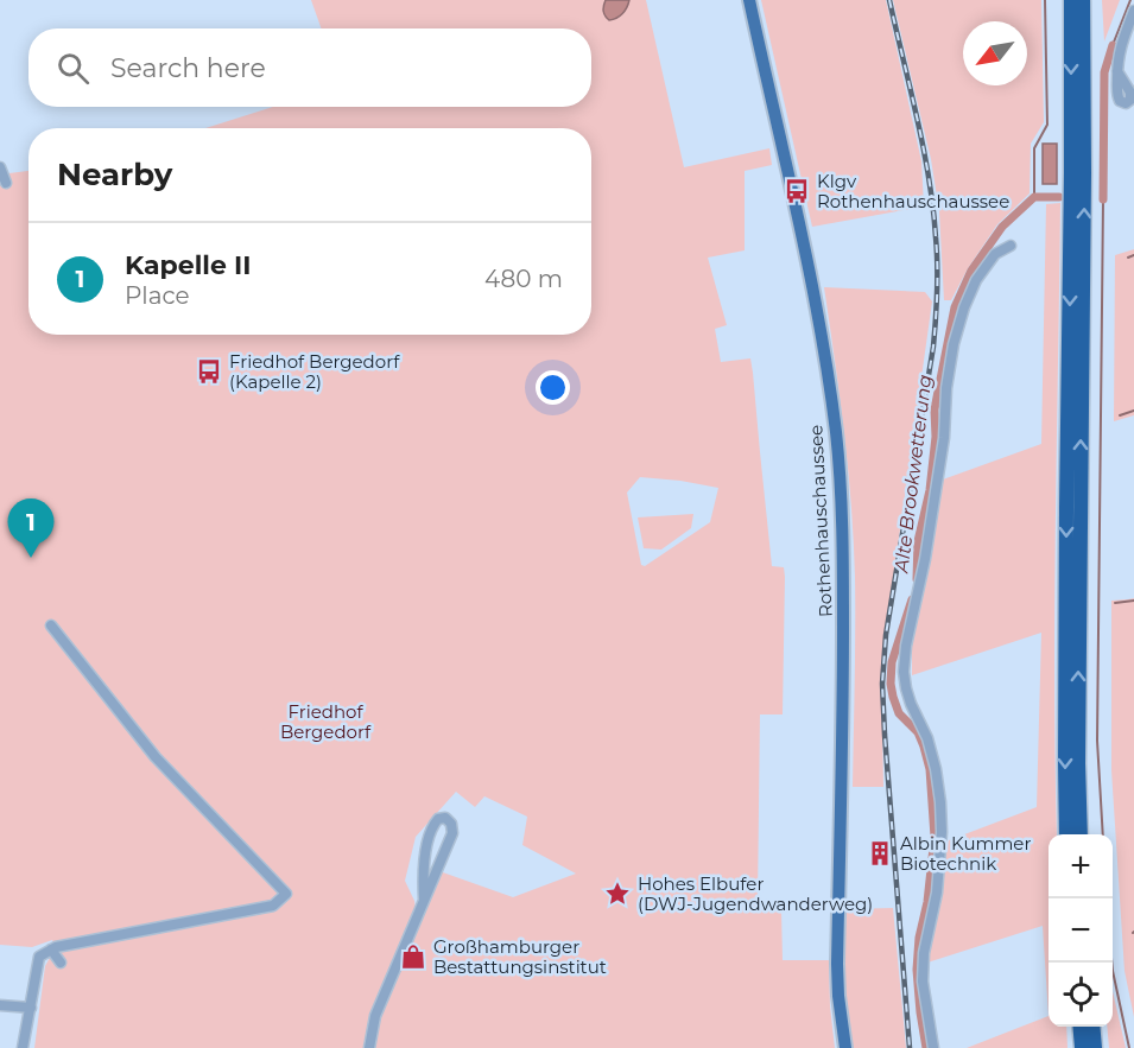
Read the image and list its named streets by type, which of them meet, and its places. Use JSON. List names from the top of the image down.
{
  "streets": {
    "main road": ["Rothenhauschaussee"]
  },
  "water": ["Alte Brookwetterung"],
  "parks": ["Friedhof Bergedorf"],
  "places": {
    "bus stop": ["Klgv Rothenhauschaussee", "Friedhof Bergedorf (Kapelle 2)"],
    "building": ["Albin Kummer Biotechnik"],
    "place": ["Hohes Elbufer (DWJ-Jugendwanderweg)"],
    "shop": ["Großhamburger Bestattungsinstitut"]
  },
  "north": "bottom left",
  "page": {
    "search": "Search here",
    "heading": "Nearby",
    "list": [
      {
        "mark": "1",
        "name": "Kapelle II",
        "note": "Place",
        "value": "480 m"
      }
    ],
    "pins": "1",
    "map_buttons": ["+", "−"]
  }
}
